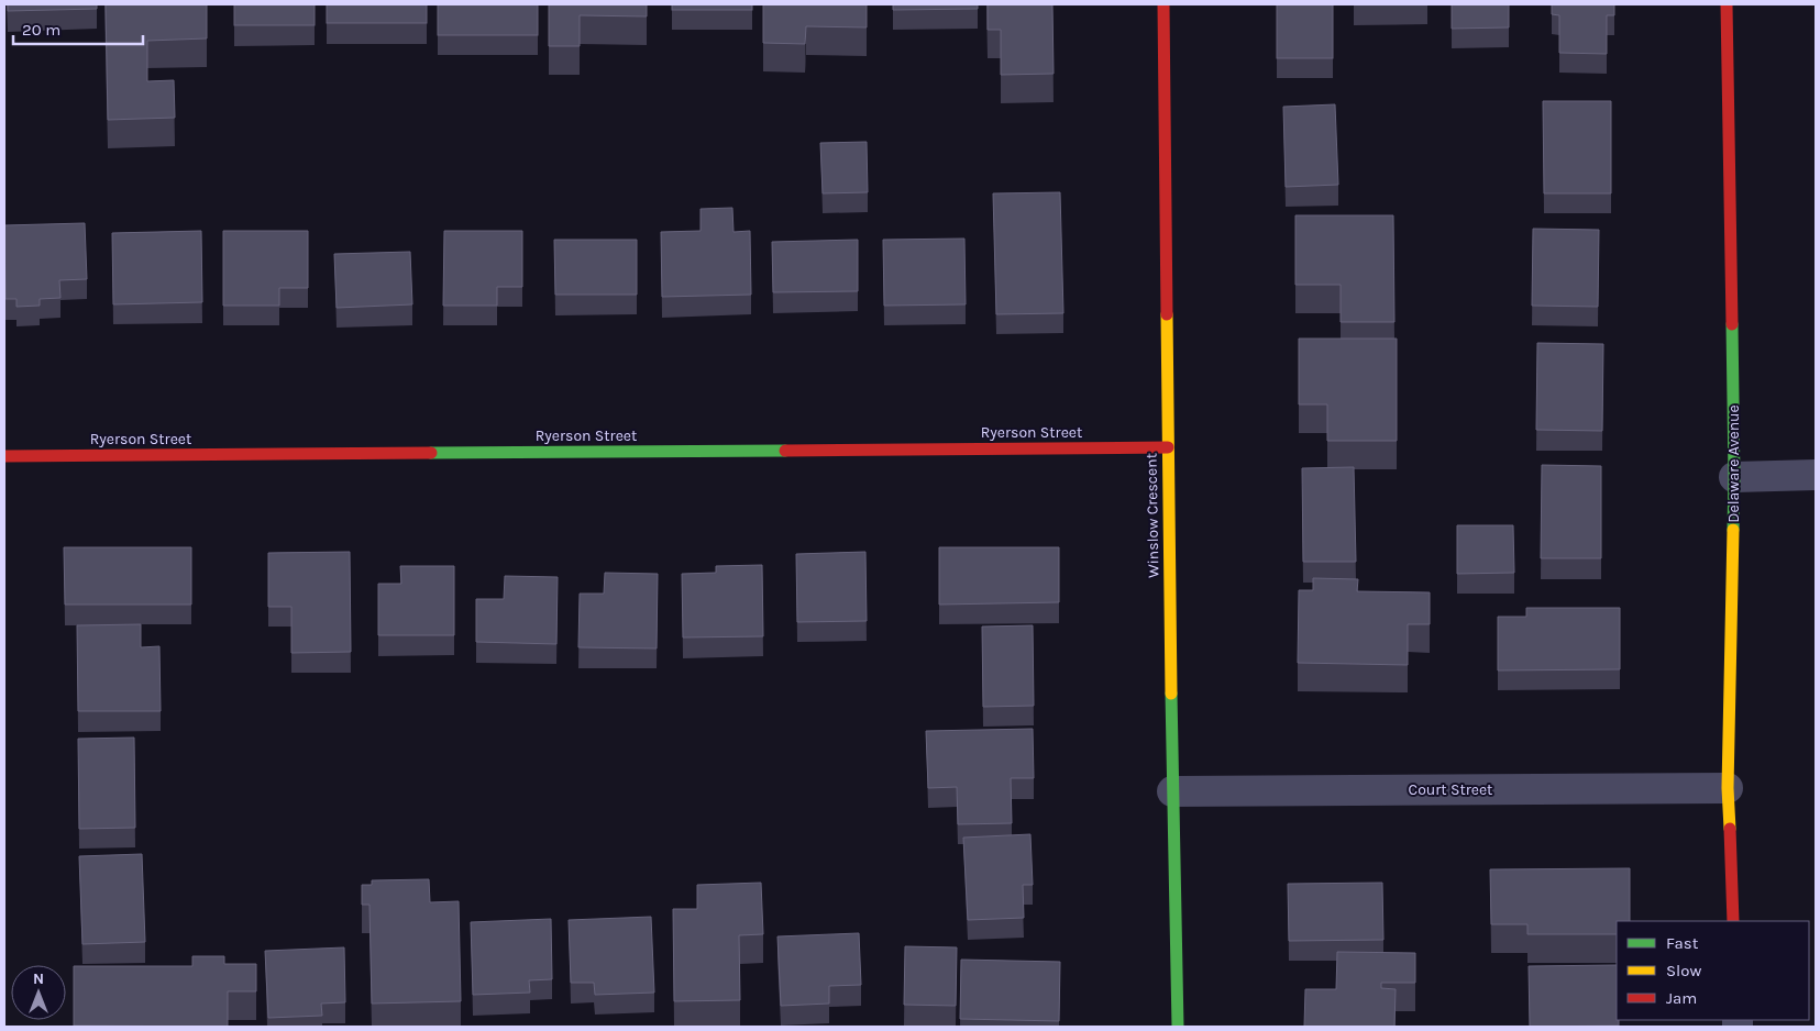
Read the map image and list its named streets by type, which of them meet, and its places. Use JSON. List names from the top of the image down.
{
  "streets": {
    "street": [
      "Ryerson Street",
      "Delaware Avenue",
      "Winslow Crescent",
      "Court Street"
    ]
  },
  "crossings": [
    ["Ryerson Street", "Winslow Crescent"],
    ["Delaware Avenue", "Court Street"],
    ["Winslow Crescent", "Court Street"]
  ],
  "legend": ["Fast", "Slow", "Jam"],
  "scale_bar": "20 m",
  "north": "top"
}
